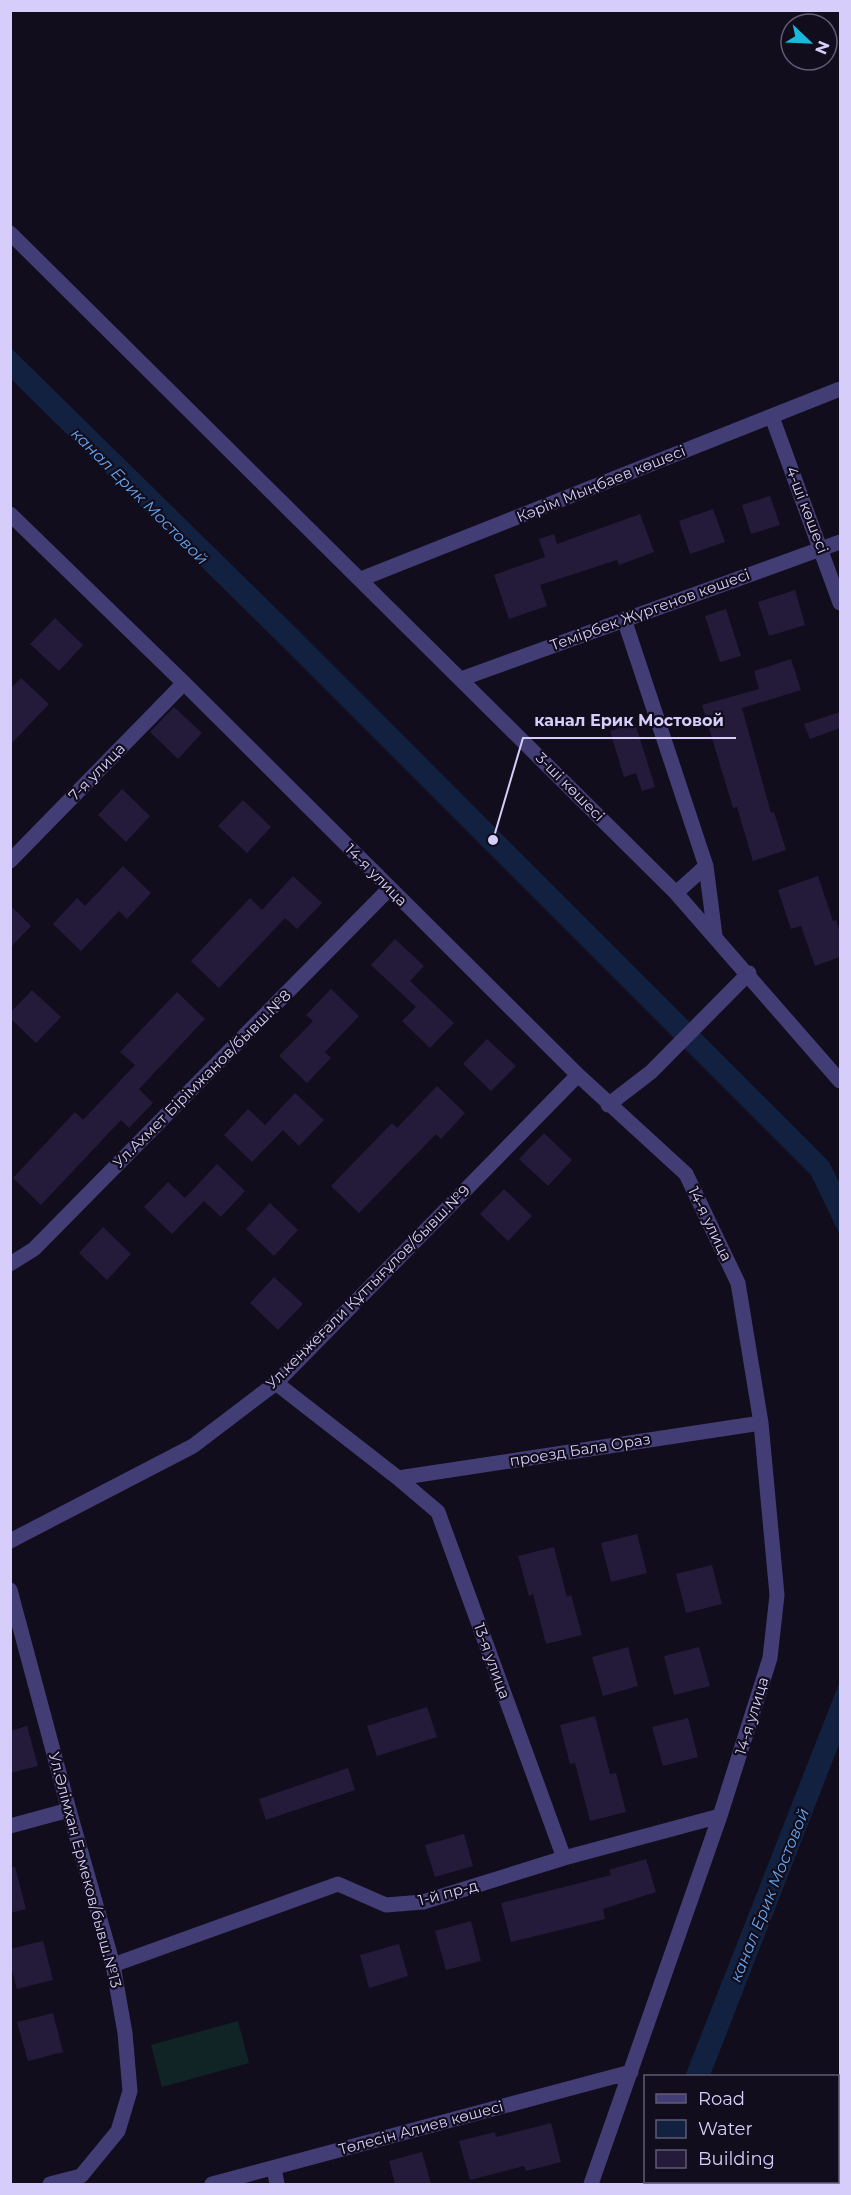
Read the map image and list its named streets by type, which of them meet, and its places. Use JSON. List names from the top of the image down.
{
  "streets": {
    "street": [
      "Кәрім Мыңбаев көшесі",
      "4-ші көшесі",
      "Темірбек Жүргенов көшесі",
      "7-я улица",
      "3-ші көшесі",
      "14-я улица",
      "Ул.Ахмет Бірімжанов/бывш.№8",
      "Ул.кенжеғали Құттығұлов/бывш.№9",
      "проезд Бала Ораз",
      "13-я улица",
      "Ул.Әлімхан Ермеков/бывш.№13",
      "1-й пр-д",
      "Төлесін Алиев көшесі"
    ]
  },
  "crossings": [
    ["Кәрім Мыңбаев көшесі", "4-ші көшесі"],
    ["Кәрім Мыңбаев көшесі", "3-ші көшесі"],
    ["4-ші көшесі", "Темірбек Жүргенов көшесі"],
    ["Темірбек Жүргенов көшесі", "3-ші көшесі"],
    ["7-я улица", "14-я улица"],
    ["14-я улица", "Ул.Ахмет Бірімжанов/бывш.№8"],
    ["14-я улица", "Ул.кенжеғали Құттығұлов/бывш.№9"],
    ["14-я улица", "проезд Бала Ораз"],
    ["14-я улица", "1-й пр-д"],
    ["14-я улица", "Төлесін Алиев көшесі"],
    ["Ул.кенжеғали Құттығұлов/бывш.№9", "13-я улица"],
    ["проезд Бала Ораз", "13-я улица"],
    ["13-я улица", "1-й пр-д"],
    ["Ул.Әлімхан Ермеков/бывш.№13", "1-й пр-д"]
  ],
  "water": ["канал Ерик Мостовой"],
  "places": ["канал Ерик Мостовой"],
  "legend": ["Road", "Water", "Building"],
  "north": "bottom right"
}
